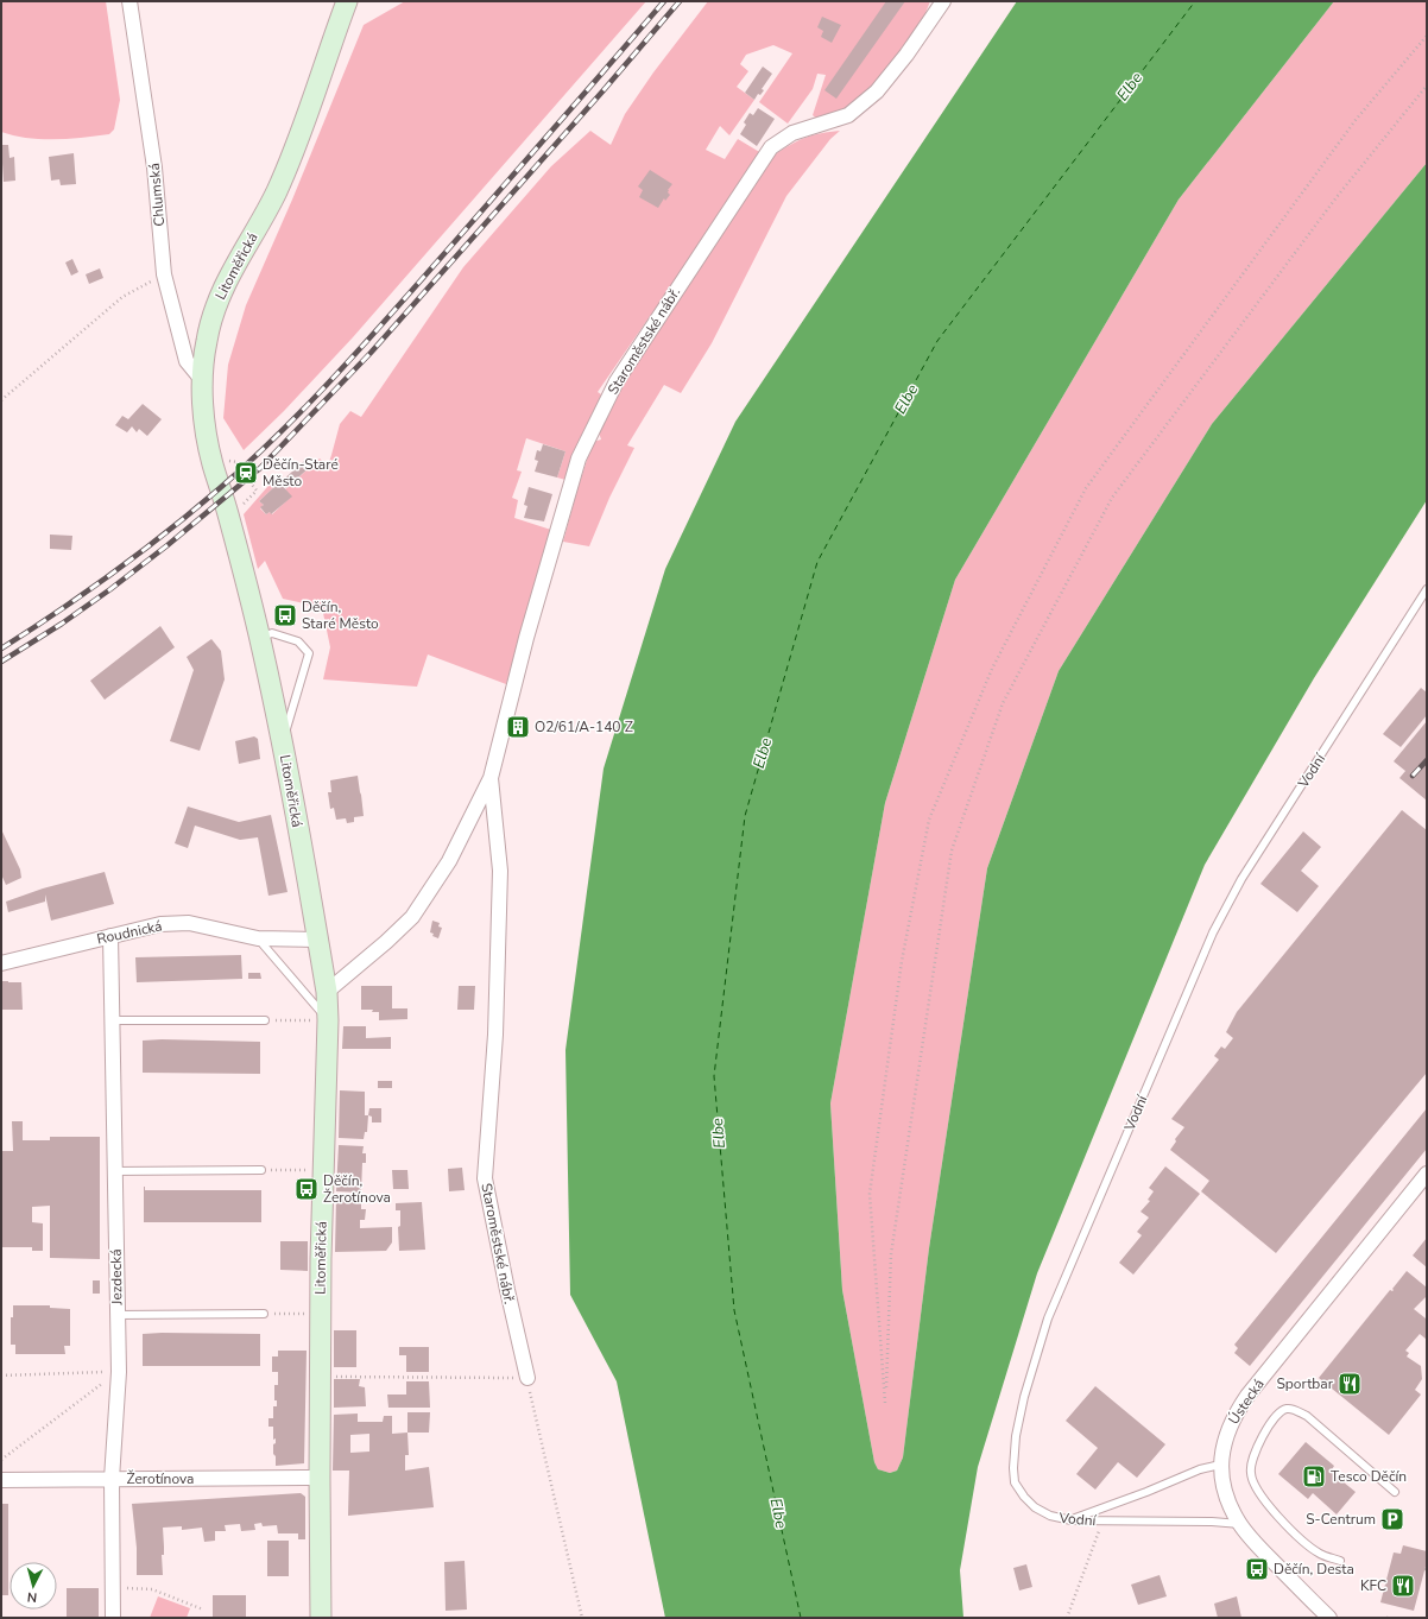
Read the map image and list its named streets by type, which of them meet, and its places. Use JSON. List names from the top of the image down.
{
  "streets": {
    "main road": ["Litoměřická"],
    "street": [
      "Chlumská",
      "Staroměstské nábř.",
      "Roudnická",
      "Jezdecká",
      "Ústecká",
      "Žerotínova"
    ],
    "lane": ["Vodní"]
  },
  "crossings": [
    ["Chlumská", "Litoměřická"],
    ["Litoměřická", "Staroměstské nábř."],
    ["Litoměřická", "Roudnická"],
    ["Litoměřická", "Žerotínova"],
    ["Roudnická", "Jezdecká"],
    ["Jezdecká", "Žerotínova"]
  ],
  "water": ["Elbe"],
  "places": {
    "station": ["Děčín-Staré Město"],
    "bus stop": ["Děčín, Staré Město", "Děčín, Žerotínova", "Děčín, Desta"],
    "building": ["O2/61/A-140 Z"],
    "restaurant": ["Sportbar", "KFC"],
    "fuel station": ["Tesco Děčín"],
    "parking": ["S-Centrum"]
  },
  "north": "bottom"
}
